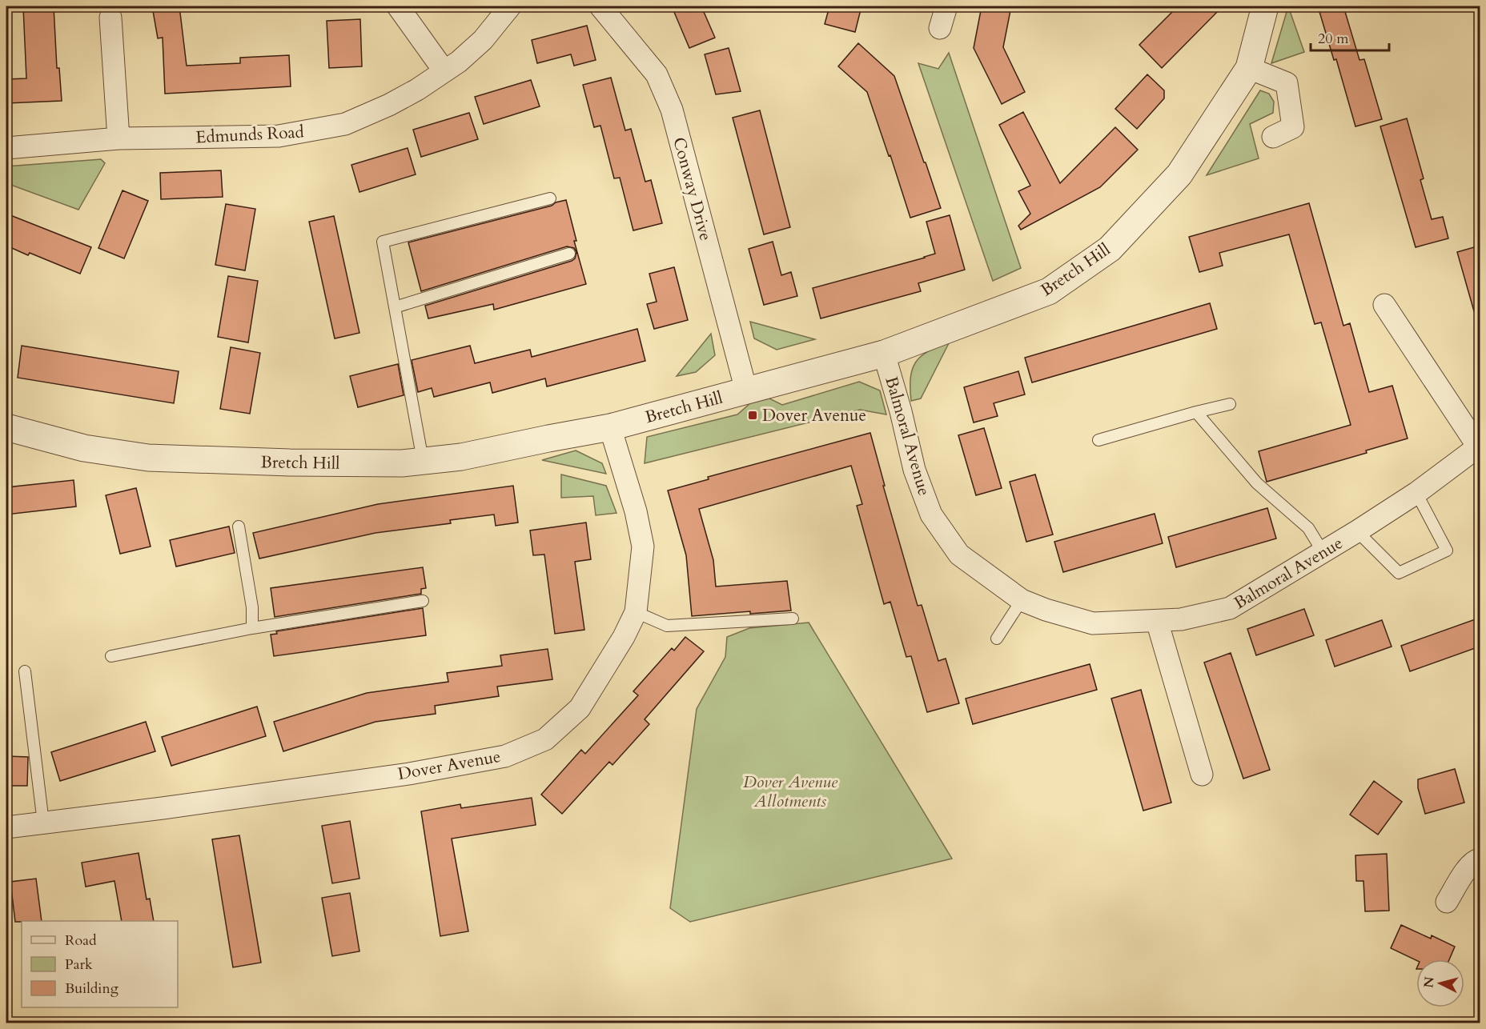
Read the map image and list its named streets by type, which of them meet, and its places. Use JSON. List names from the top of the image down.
{
  "streets": {
    "street": [
      "Edmunds Road",
      "Conway Drive",
      "Bretch Hill",
      "Balmoral Avenue",
      "Dover Avenue"
    ]
  },
  "crossings": [
    ["Conway Drive", "Bretch Hill"],
    ["Bretch Hill", "Balmoral Avenue"],
    ["Bretch Hill", "Dover Avenue"]
  ],
  "parks": ["Dover Avenue Allotments"],
  "places": {
    "transit": ["Dover Avenue"]
  },
  "legend": ["Road", "Park", "Building"],
  "scale_bar": "20 m",
  "north": "left"
}
